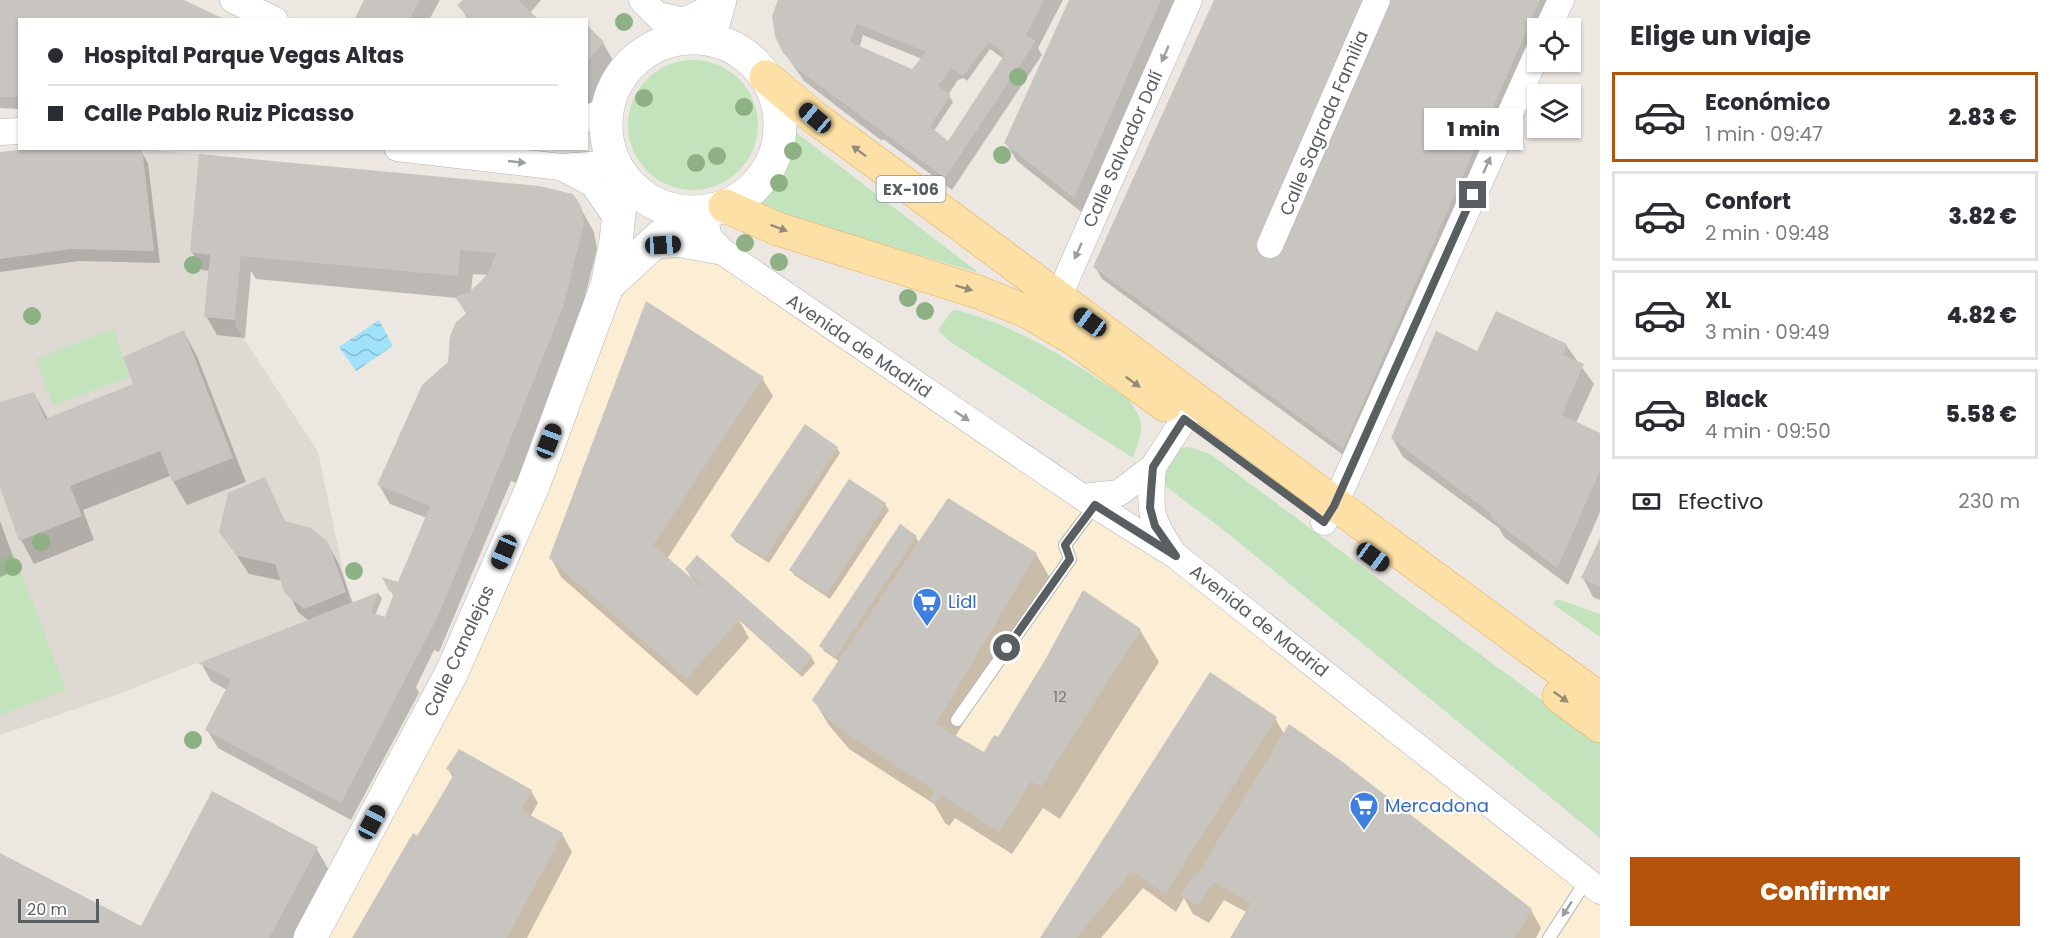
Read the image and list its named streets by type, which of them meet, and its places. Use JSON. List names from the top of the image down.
{
  "streets": {
    "main road": ["EX-106", "Calle Canalejas"],
    "street": ["Calle Sagrada Familia", "Calle Salvador Dalí", "Avenida de Madrid"]
  },
  "crossings": [
    ["Calle Salvador Dalí", "EX-106"],
    ["EX-106", "Calle Canalejas"]
  ],
  "one_way": ["Calle Salvador Dalí", "Avenida de Madrid"],
  "places": {
    "supermarket": ["Lidl", "Mercadona"]
  },
  "house_numbers": ["12"],
  "scale_bar": "20 m",
  "page": {
    "heading": "Elige un viaje",
    "banner": ["Hospital Parque Vegas Altas", "Calle Pablo Ruiz Picasso"],
    "list": [
      {
        "name": "Económico",
        "note": "1 min · 09:47",
        "value": "2.83 €"
      },
      {
        "name": "Confort",
        "note": "2 min · 09:48",
        "value": "3.82 €"
      },
      {
        "name": "XL",
        "note": "3 min · 09:49",
        "value": "4.82 €"
      },
      {
        "name": "Black",
        "note": "4 min · 09:50",
        "value": "5.58 €"
      }
    ],
    "bubble": "1 min",
    "pay": ["Efectivo", "230 m"],
    "buttons": "Confirmar",
    "scale": "20 m"
  }
}
